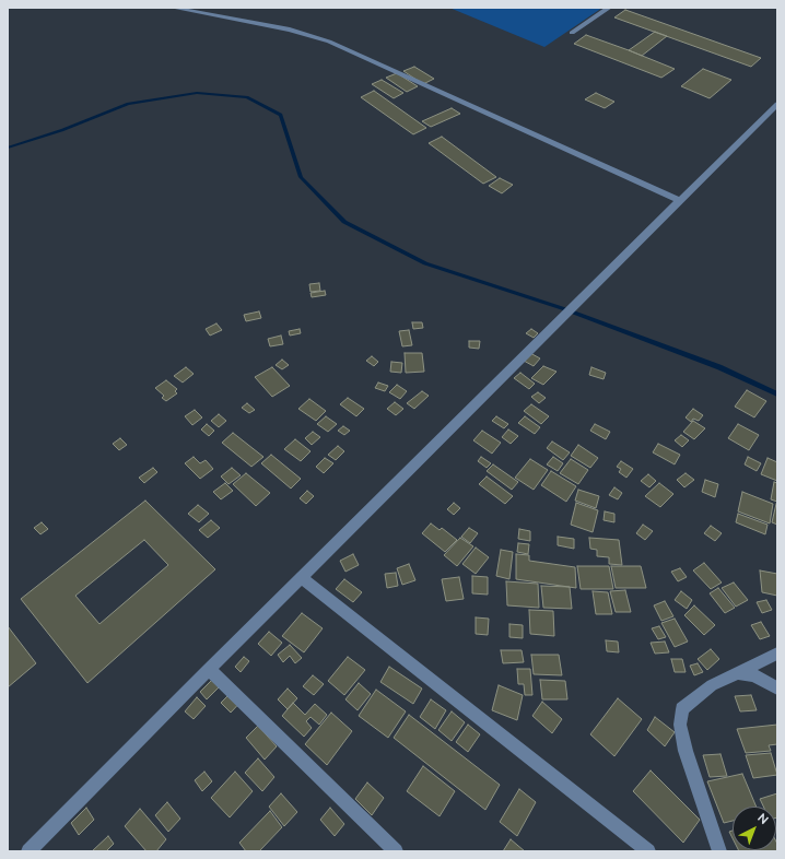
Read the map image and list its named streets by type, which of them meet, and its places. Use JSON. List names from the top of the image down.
{
  "north": "top right"
}
